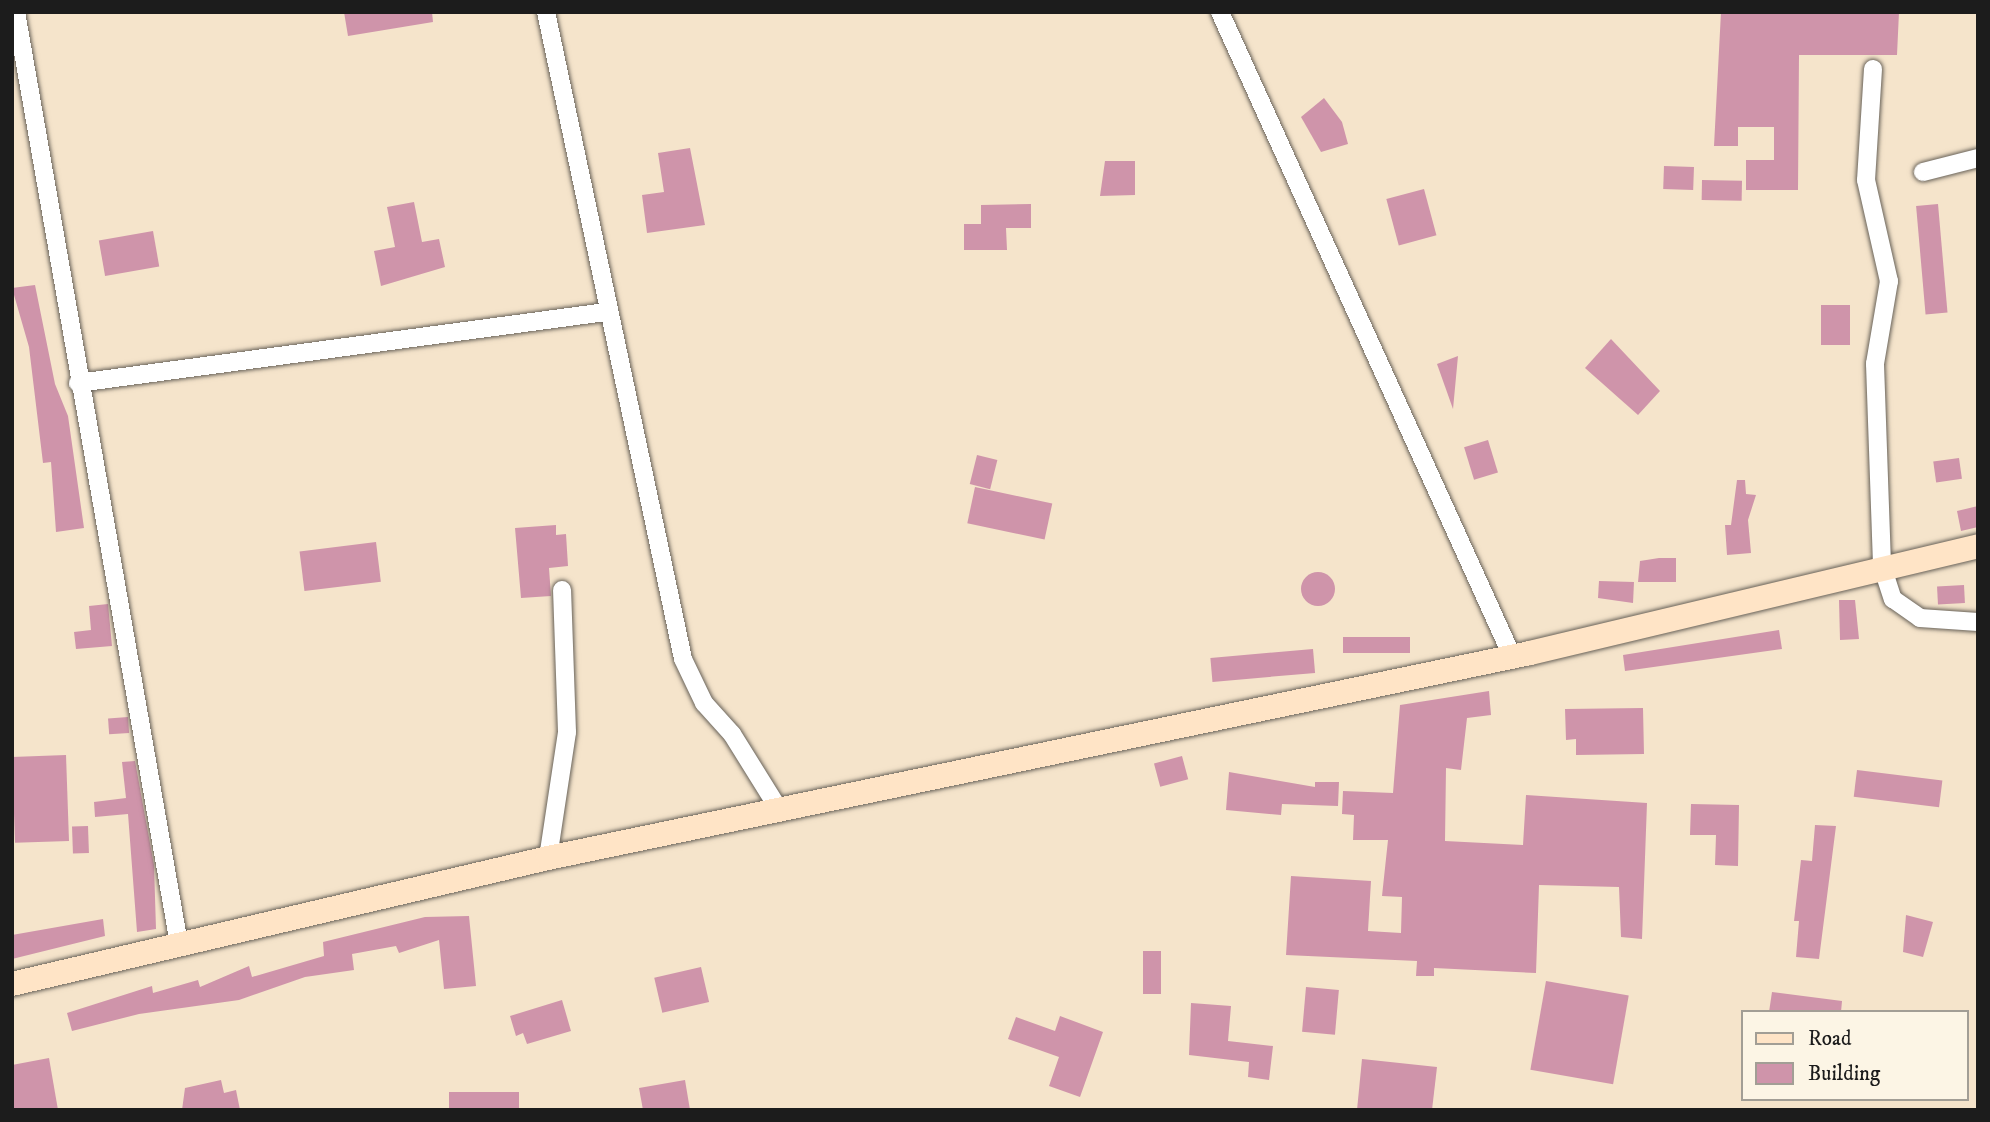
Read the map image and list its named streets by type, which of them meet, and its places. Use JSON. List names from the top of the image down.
{
  "legend": ["Road", "Building"]
}
